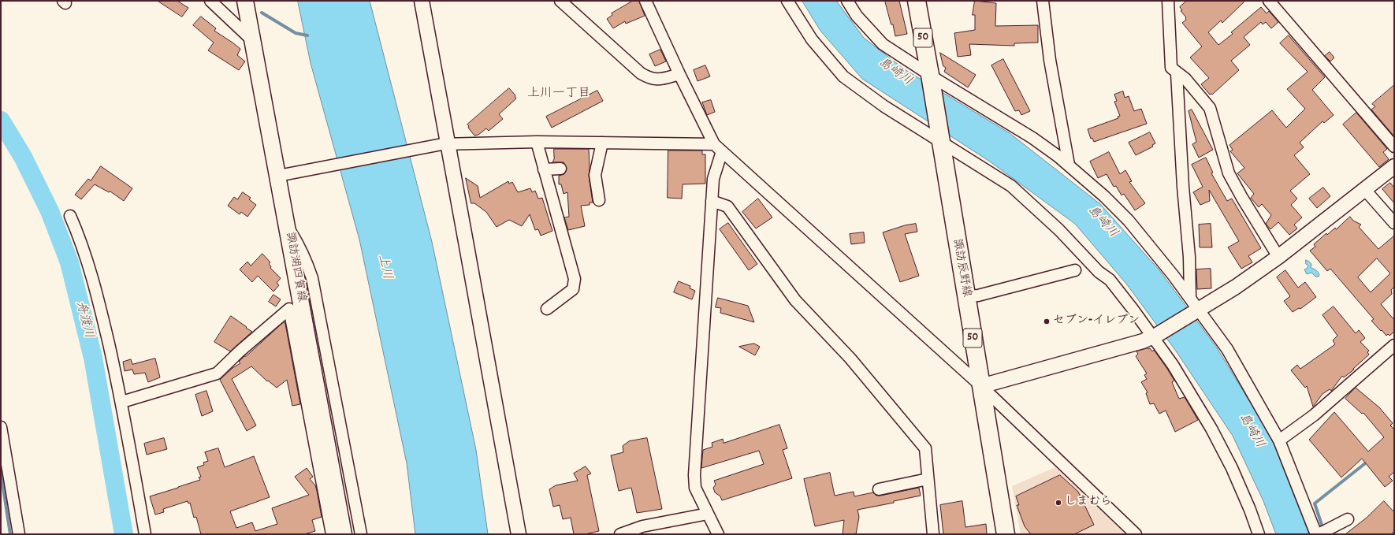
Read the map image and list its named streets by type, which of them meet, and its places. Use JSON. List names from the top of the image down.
{
  "streets": {
    "main road": ["50", "諏訪湖四賀線", "諏訪辰野線"]
  },
  "districts": ["上川一丁目"],
  "water": ["島崎川", "上川", "舟渡川"],
  "places": ["セブン-イレブン", "しまむら"]
}
